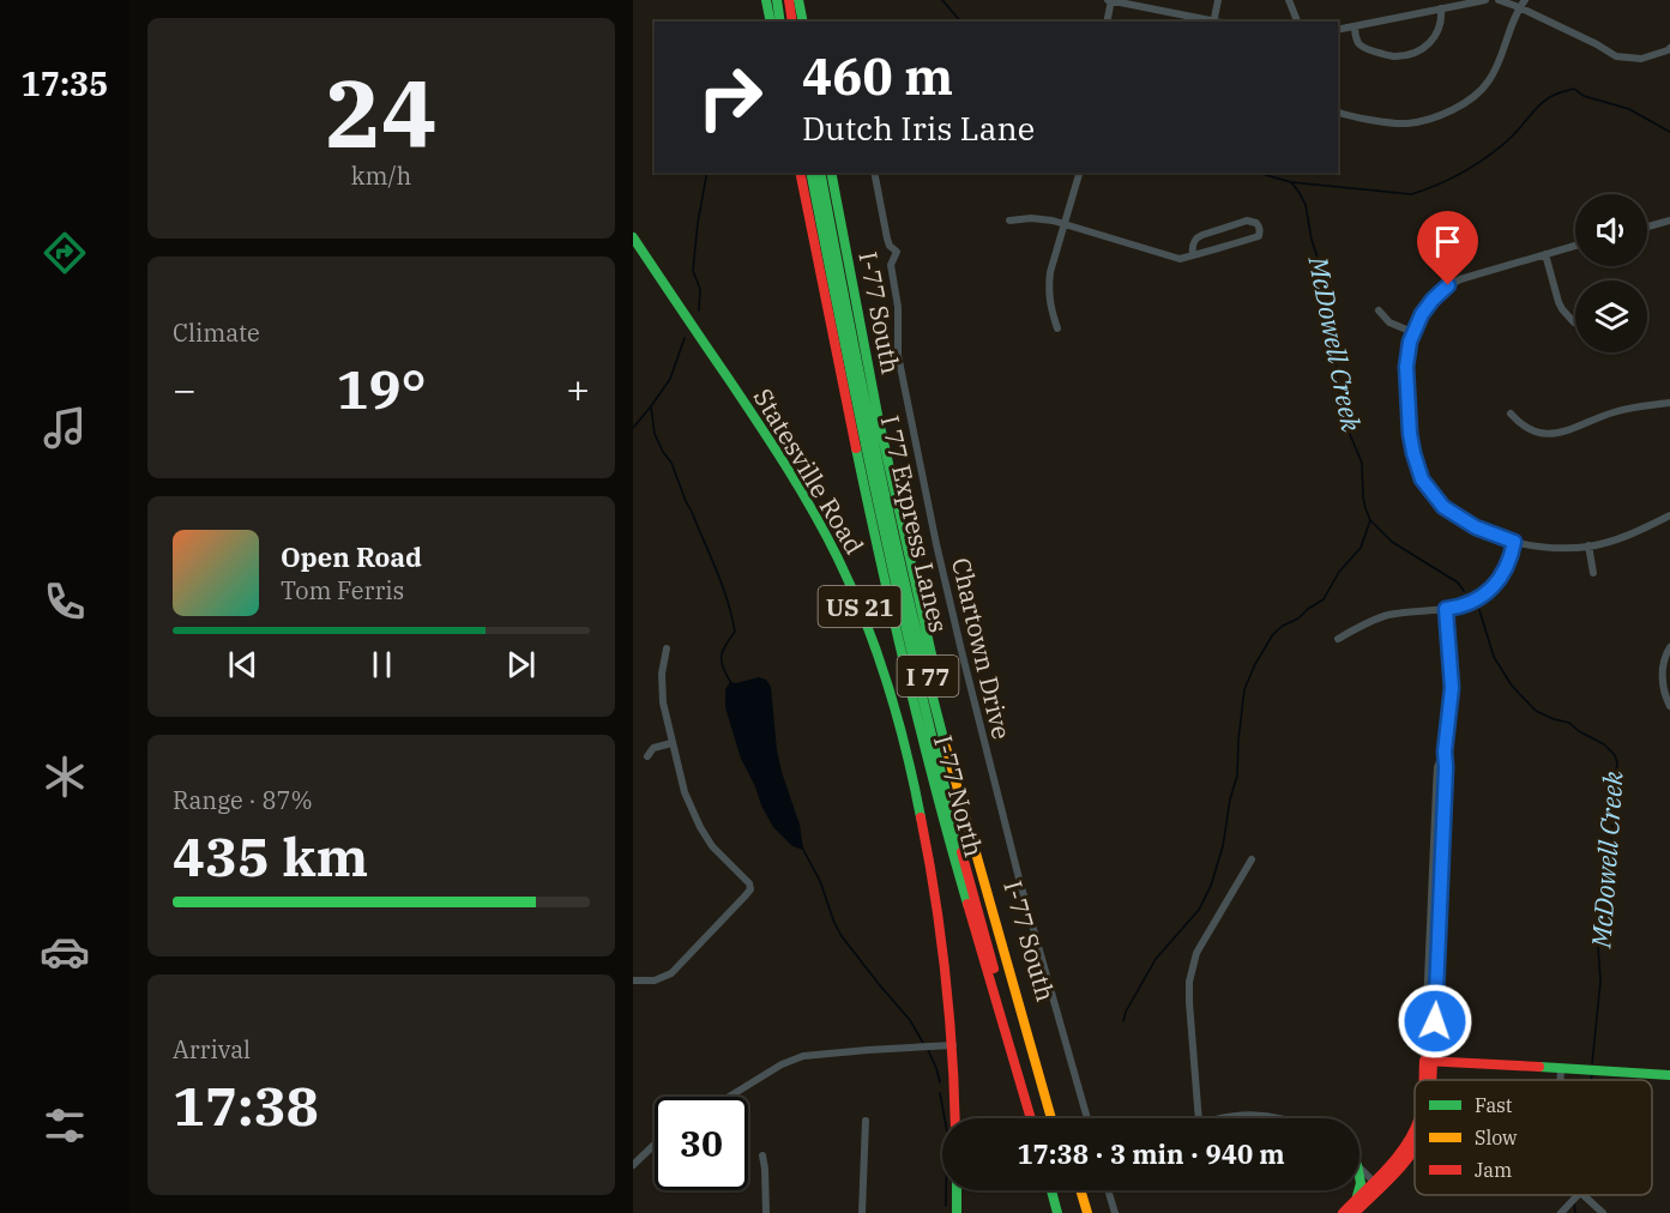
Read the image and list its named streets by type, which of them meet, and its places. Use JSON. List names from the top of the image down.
{
  "streets": {
    "main road": [
      "I-77 South",
      "Statesville Road",
      "I 77 Express Lanes",
      "US 21",
      "I 77",
      "I-77 North"
    ],
    "street": ["Chartown Drive"]
  },
  "water": ["McDowell Creek"],
  "legend": ["Fast", "Slow", "Jam"],
  "page": {
    "tabs": "17:35",
    "tile": [
      ["24", "km/h"],
      "Climate",
      ["Range · 87%", "435 km"],
      ["Arrival", "17:38"]
    ],
    "turn": ["460 m", "Dutch Iris Lane"],
    "heat": ["−", "19°", "+"],
    "song": ["Open Road", "Tom Ferris"],
    "limit": "30",
    "trip": "17:38 · 3 min · 940 m"
  }
}
